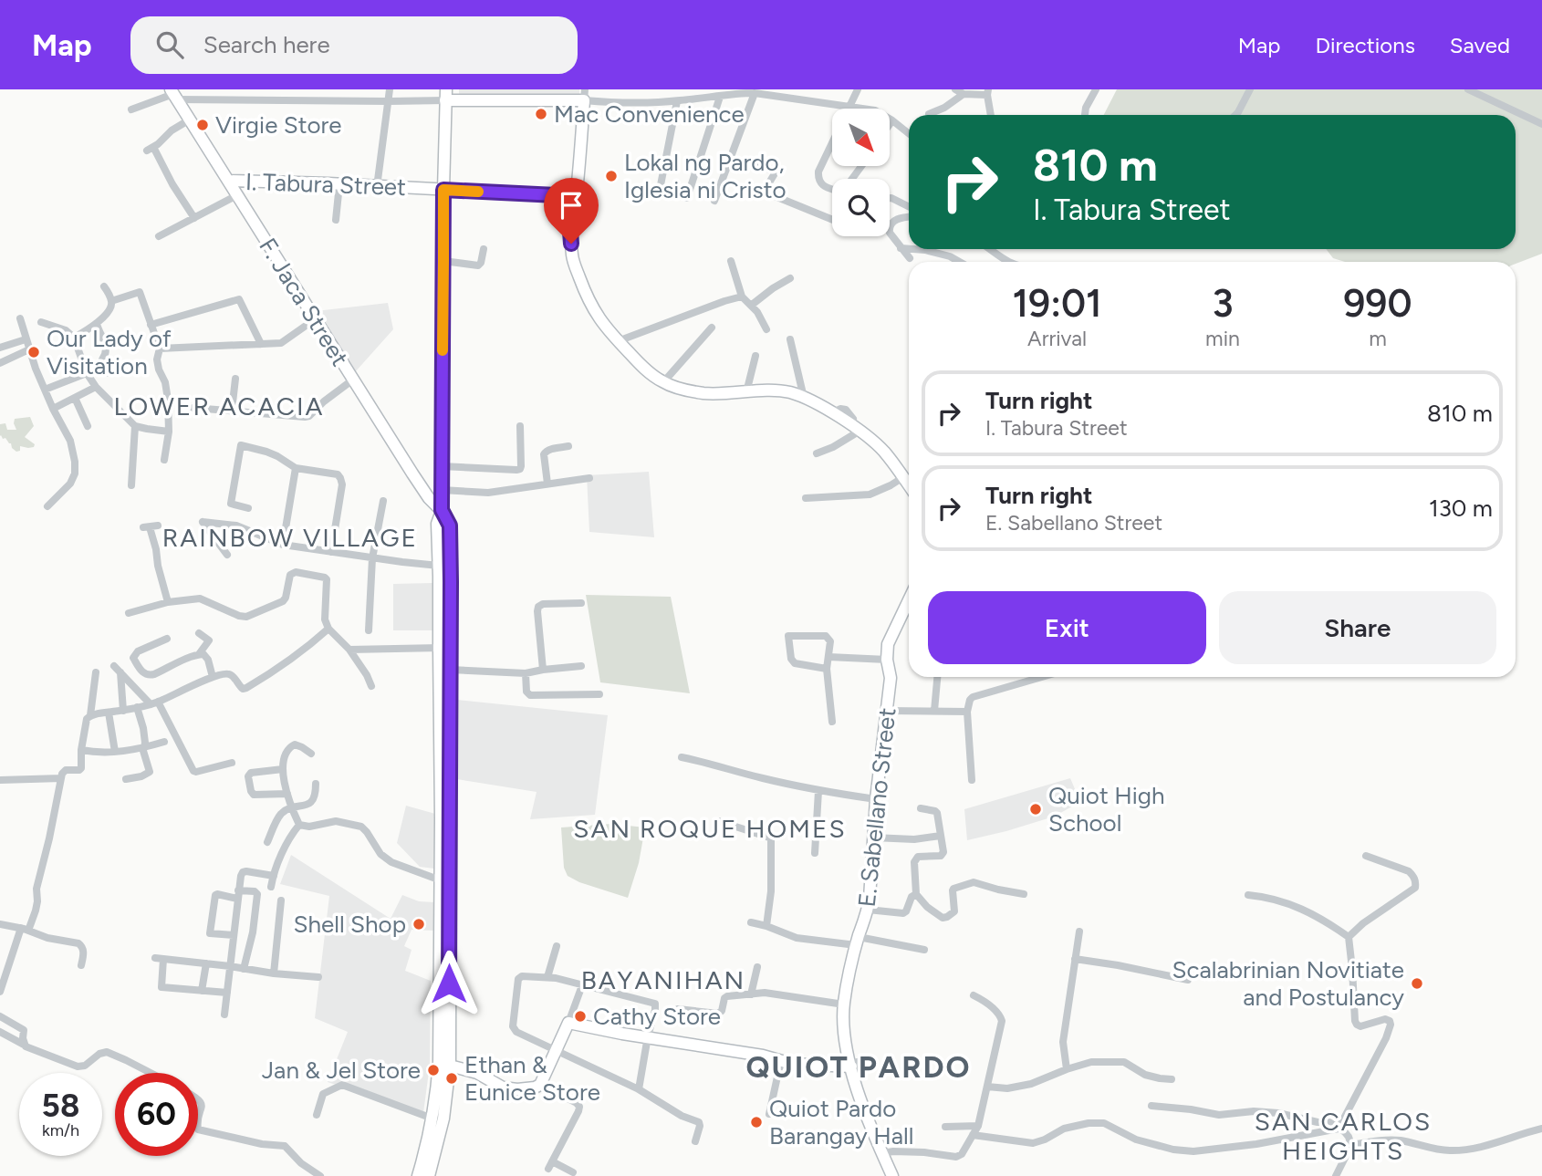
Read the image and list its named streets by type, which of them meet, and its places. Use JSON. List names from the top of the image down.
{
  "streets": {
    "street": ["I. Tabura Street", "F. Jaca Street", "E. Sabellano Street"]
  },
  "crossings": [
    ["I. Tabura Street", "F. Jaca Street"]
  ],
  "districts": [
    "LOWER ACACIA",
    "RAINBOW VILLAGE",
    "SAN ROQUE HOMES",
    "BAYANIHAN",
    "QUIOT PARDO",
    "SAN CARLOS HEIGHTS"
  ],
  "places": [
    "Mac Convenience",
    "Virgie Store",
    "Lokal ng Pardo, Iglesia ni Cristo",
    "Our Lady of Visitation",
    "Quiot High School",
    "Shell Shop",
    "Scalabrinian Novitiate and Postulancy",
    "Cathy Store",
    "Jan & Jel Store",
    "Ethan & Eunice Store",
    "Quiot Pardo Barangay Hall"
  ],
  "north": "bottom right",
  "page": {
    "header": "Map",
    "search": "Search here",
    "nav": ["Map", "Directions", "Saved"],
    "turn": ["810 m", "I. Tabura Street"],
    "eta": [
      "19:01",
      "Arrival",
      "3",
      "min",
      "990",
      "m"
    ],
    "list": [
      {
        "name": "Turn right",
        "note": "I. Tabura Street",
        "value": "810 m"
      },
      {
        "name": "Turn right",
        "note": "E. Sabellano Street",
        "value": "130 m"
      }
    ],
    "buttons": ["Exit", "Share"],
    "speed": "58 km/h",
    "limit": "60"
  }
}
